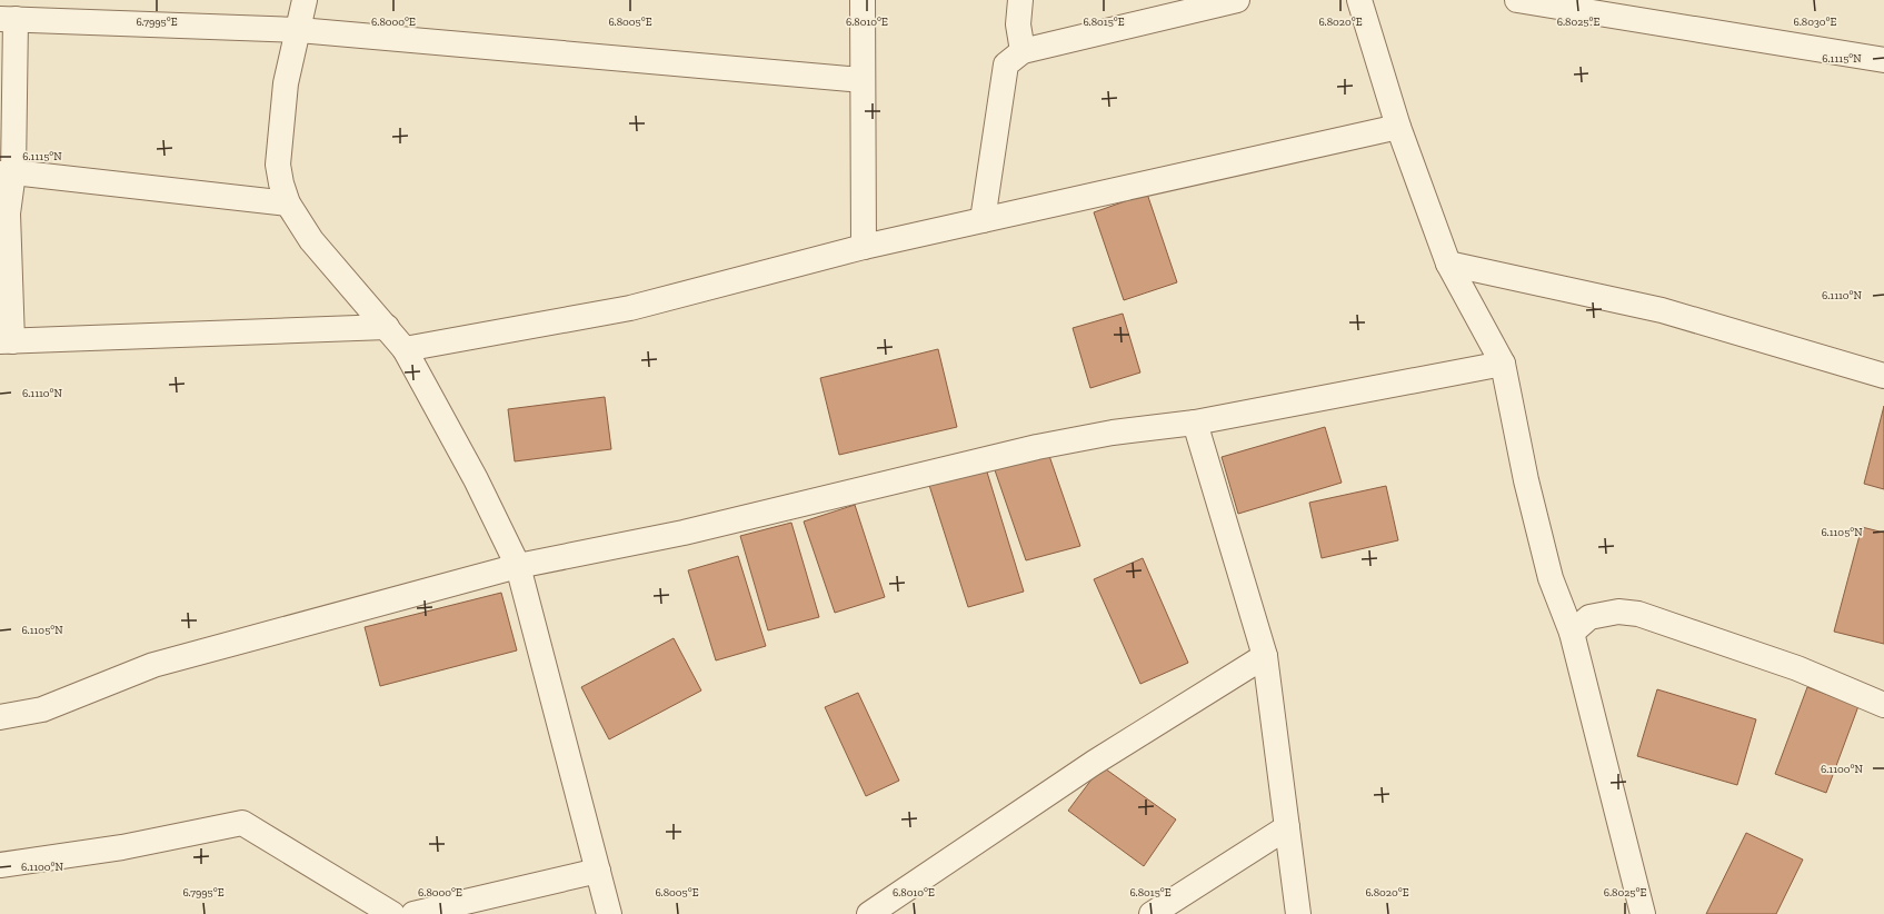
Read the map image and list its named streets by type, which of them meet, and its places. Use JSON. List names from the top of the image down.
{
  "coordinates": [
    "6.7995°E",
    "6.8000°E",
    "6.8005°E",
    "6.8010°E",
    "6.8015°E",
    "6.8020°E",
    "6.8025°E",
    "6.8030°E",
    "6.1115°N",
    "6.1110°N",
    "6.1105°N",
    "6.1100°N"
  ]
}
